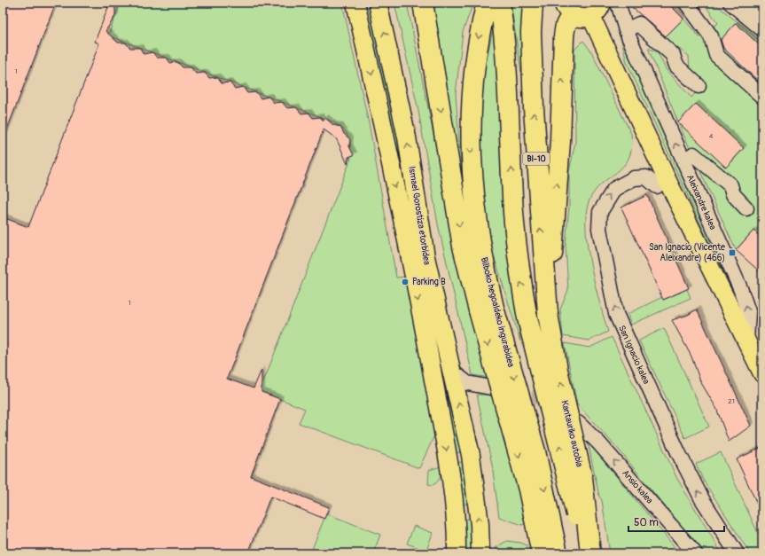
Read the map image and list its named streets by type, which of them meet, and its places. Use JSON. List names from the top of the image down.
{
  "streets": {
    "highway": ["BI-10", "Bilboko hegoaldeko ingurabidea", "Kantauriko autobia"],
    "main road": ["Ismael Gorostiza etorbidea"],
    "street": ["Aleixandre kalea", "San Ignacio kalea", "Ansio kalea"]
  },
  "crossings": [
    ["BI-10", "Kantauriko autobia"]
  ],
  "one_way": ["San Ignacio kalea", "Ansio kalea"],
  "places": {
    "transit": ["San Ignacio (Vicente Aleixandre) (466)"],
    "other": ["Parking B"]
  },
  "house_numbers": [
    "1",
    "4",
    "1",
    "21"
  ],
  "scale_bar": "50 m"
}
